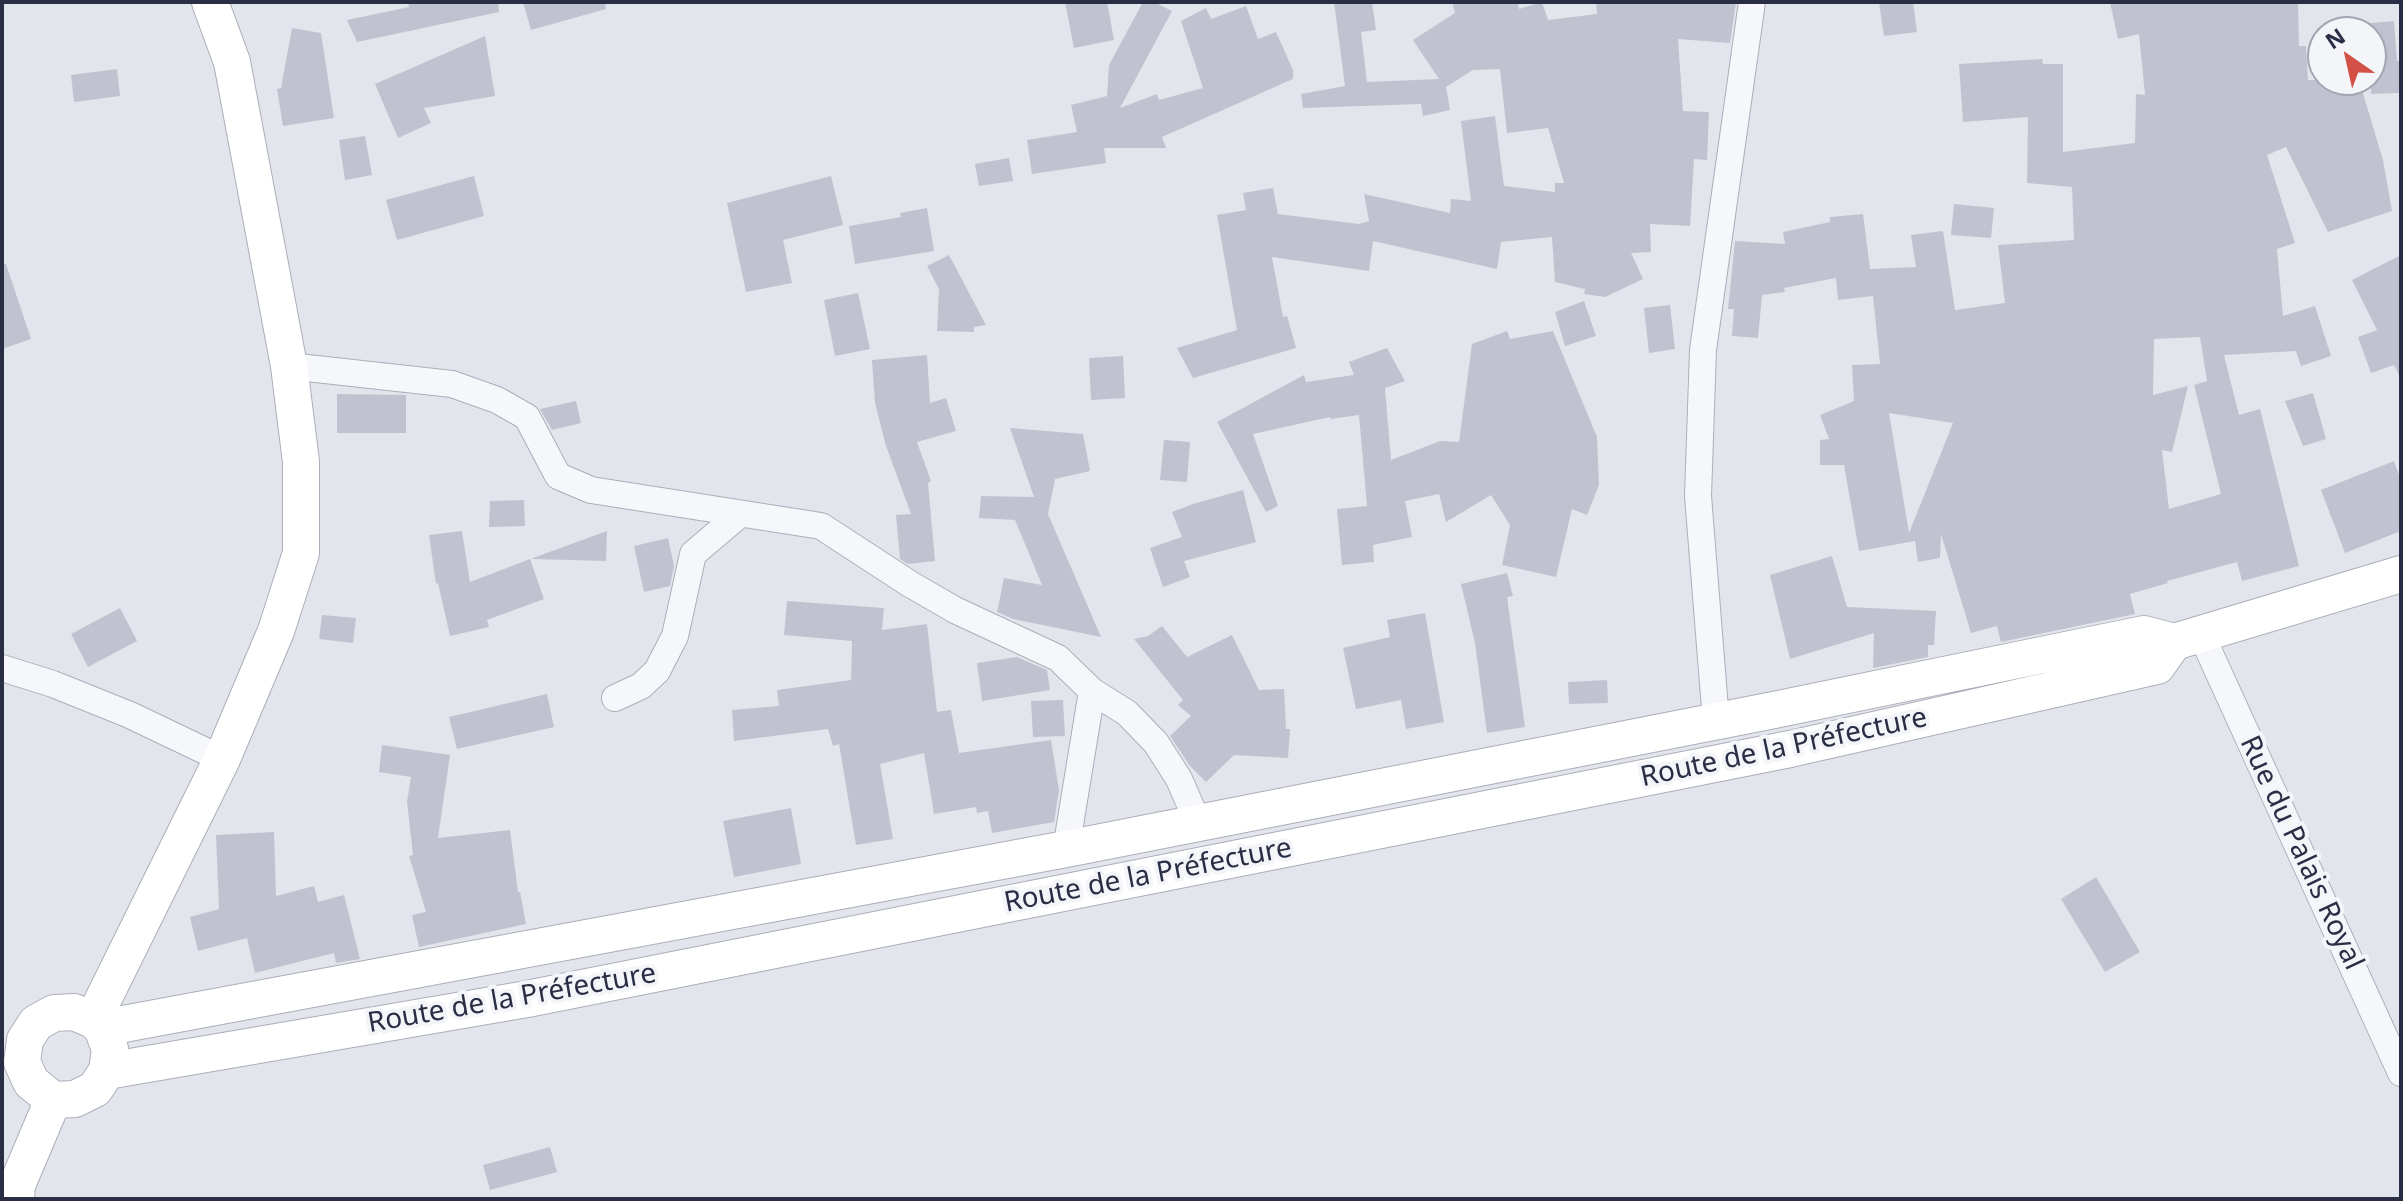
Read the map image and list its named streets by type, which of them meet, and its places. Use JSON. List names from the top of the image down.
{
  "streets": {
    "street": ["Route de la Préfecture", "Rue du Palais Royal"]
  },
  "crossings": [
    ["Route de la Préfecture", "Rue du Palais Royal"]
  ],
  "north": "top left"
}
